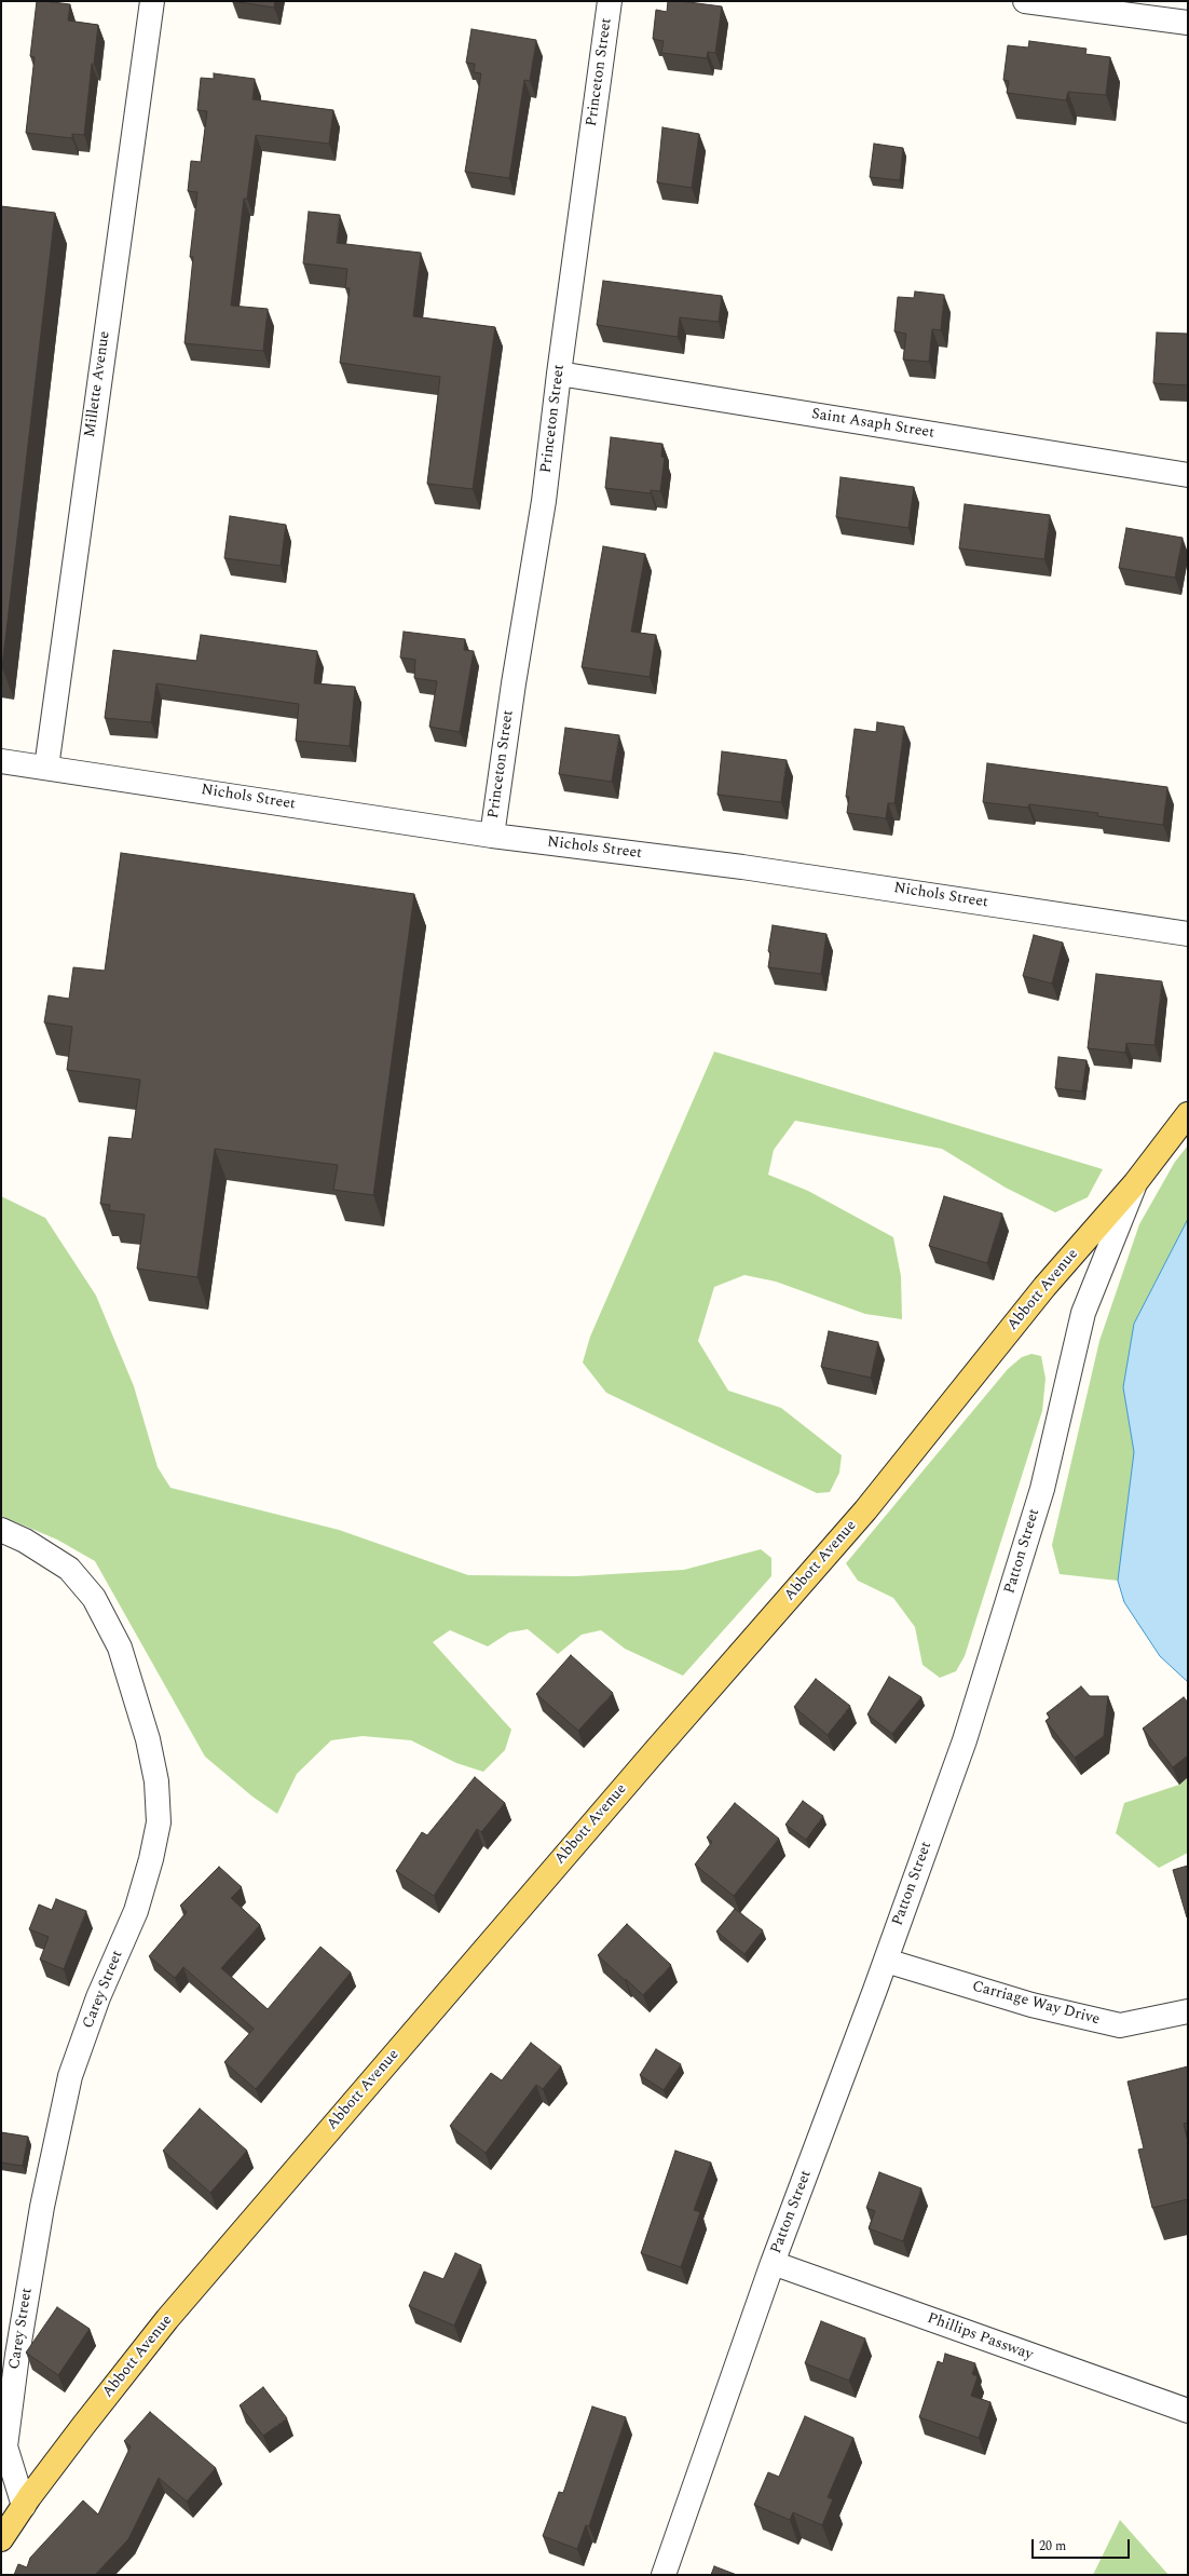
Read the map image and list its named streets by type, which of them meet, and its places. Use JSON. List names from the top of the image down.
{
  "streets": {
    "main road": ["Abbott Avenue"],
    "street": [
      "Princeton Street",
      "Millette Avenue",
      "Saint Asaph Street",
      "Nichols Street",
      "Patton Street",
      "Carey Street",
      "Carriage Way Drive",
      "Phillips Passway"
    ]
  },
  "crossings": [
    ["Princeton Street", "Saint Asaph Street"],
    ["Princeton Street", "Nichols Street"],
    ["Millette Avenue", "Nichols Street"],
    ["Abbott Avenue", "Patton Street"],
    ["Abbott Avenue", "Carey Street"],
    ["Patton Street", "Carriage Way Drive"],
    ["Patton Street", "Phillips Passway"]
  ],
  "scale_bar": "20 m"
}
